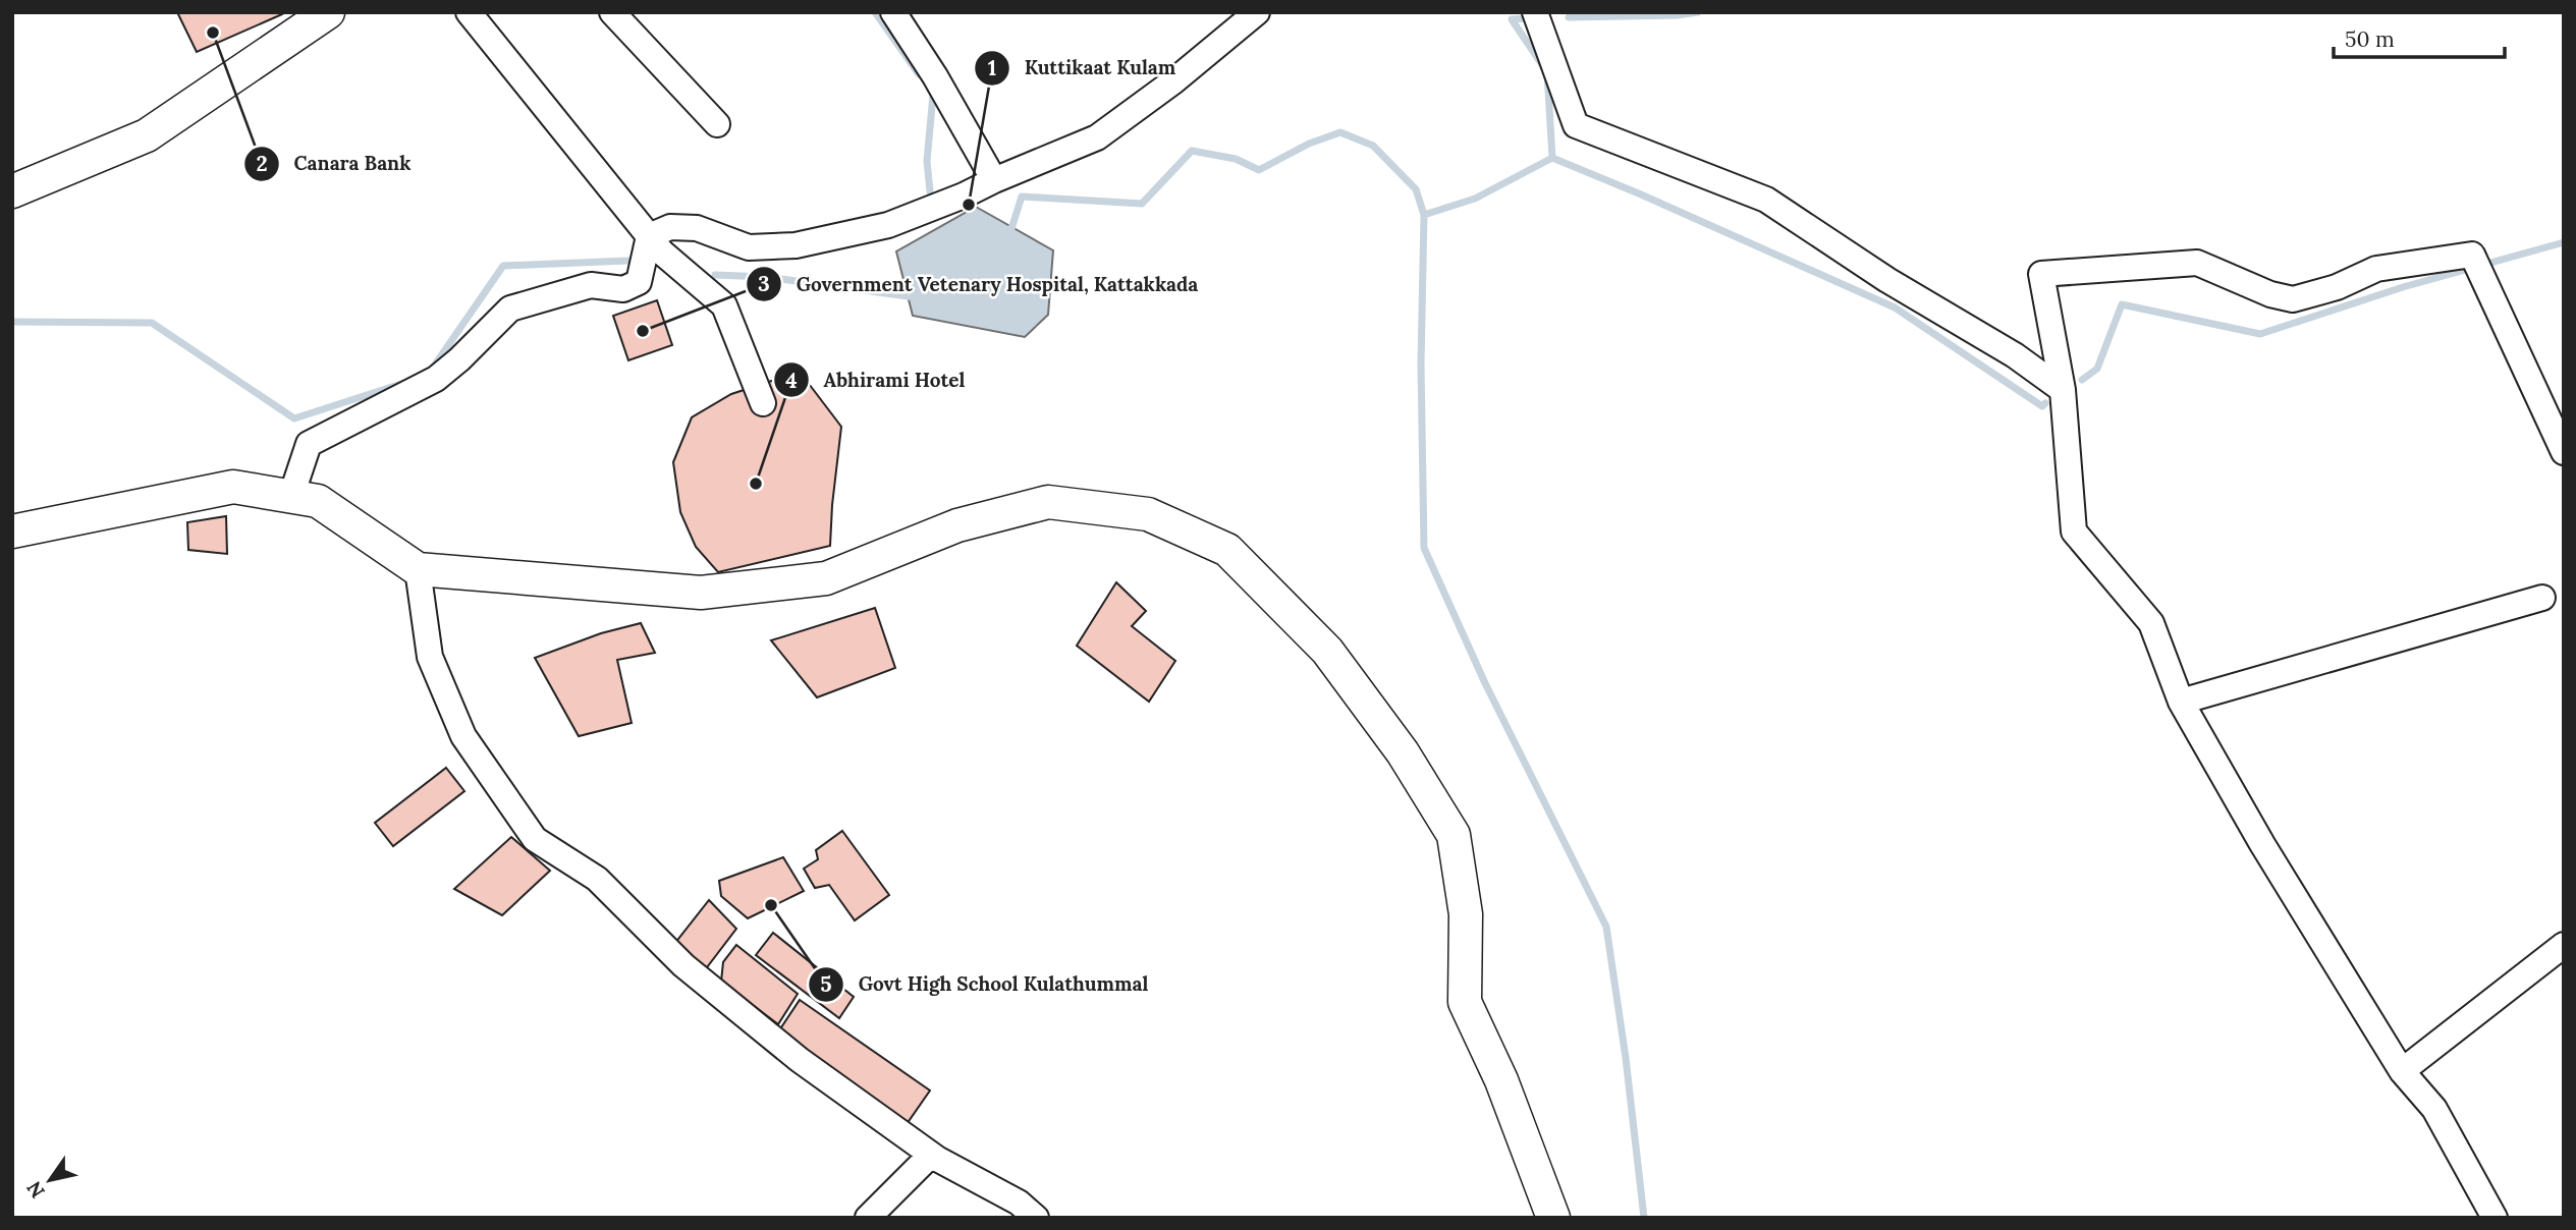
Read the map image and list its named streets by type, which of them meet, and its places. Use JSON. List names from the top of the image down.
{
  "places": [
    "Canara Bank",
    "Kuttikaat Kulam",
    "Government Vetenary Hospital, Kattakkada",
    "Abhirami Hotel",
    "Govt High School Kulathummal"
  ],
  "scale_bar": "50 m",
  "north": "bottom left"
}
